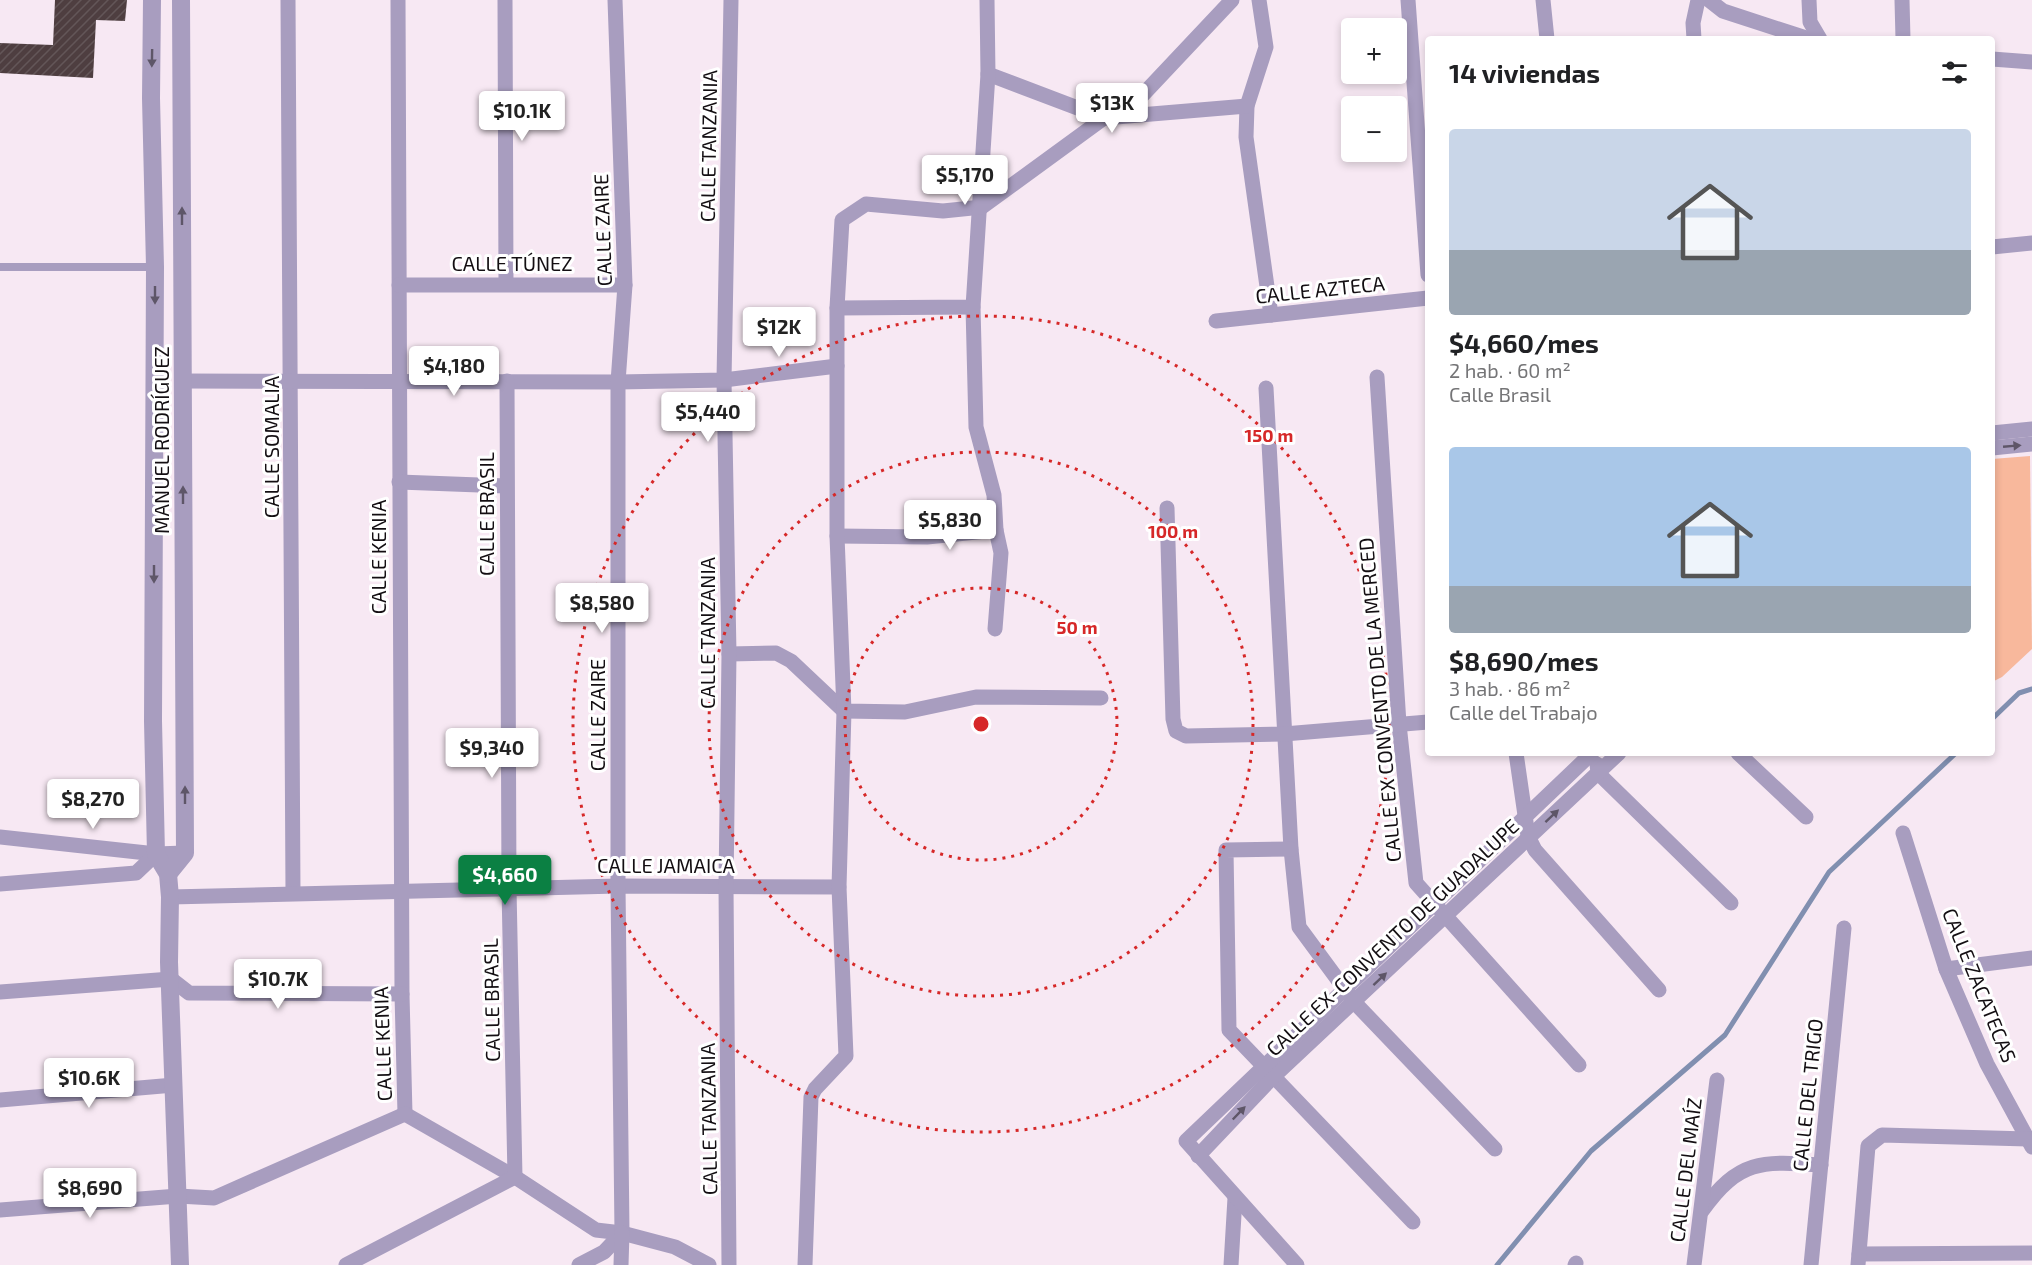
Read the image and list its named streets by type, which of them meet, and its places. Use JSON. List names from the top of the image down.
{
  "streets": {
    "street": [
      "CALLE TANZANIA",
      "CALLE ZAIRE",
      "CALLE TÚNEZ",
      "CALLE AZTECA",
      "MANUEL RODRÍGUEZ",
      "CALLE SOMALIA",
      "CALLE BRASIL",
      "CALLE KENIA",
      "CALLE EX CONVENTO DE LA MERCED",
      "CALLE JAMAICA",
      "CALLE EX-CONVENTO DE GUADALUPE",
      "CALLE ZACATECAS",
      "CALLE DEL TRIGO",
      "CALLE DEL MAÍZ"
    ]
  },
  "crossings": [
    ["CALLE TANZANIA", "CALLE JAMAICA"],
    ["CALLE ZAIRE", "CALLE TÚNEZ"],
    ["CALLE ZAIRE", "CALLE JAMAICA"],
    ["CALLE TÚNEZ", "CALLE KENIA"],
    ["MANUEL RODRÍGUEZ", "CALLE JAMAICA"],
    ["CALLE SOMALIA", "CALLE JAMAICA"],
    ["CALLE BRASIL", "CALLE JAMAICA"],
    ["CALLE KENIA", "CALLE JAMAICA"],
    ["CALLE EX CONVENTO DE LA MERCED", "CALLE EX-CONVENTO DE GUADALUPE"]
  ],
  "page": {
    "map_buttons": ["+", "−"],
    "heading": "14 viviendas",
    "price": [
      "$13K",
      "$10.1K",
      "$5,170",
      "$12K",
      "$4,180",
      "$5,440",
      "$5,830",
      "$8,580",
      "$9,340",
      "$8,270",
      "$4,660",
      "$10.7K",
      "$10.6K",
      "$8,690"
    ],
    "list": [
      {
        "name": "$4,660/mes",
        "note": "2 hab. · 60 m² · Calle Brasil"
      },
      {
        "name": "$8,690/mes",
        "note": "3 hab. · 86 m² · Calle del Trabajo"
      }
    ]
  },
  "rings": ["150 m", "100 m", "50 m"]
}
